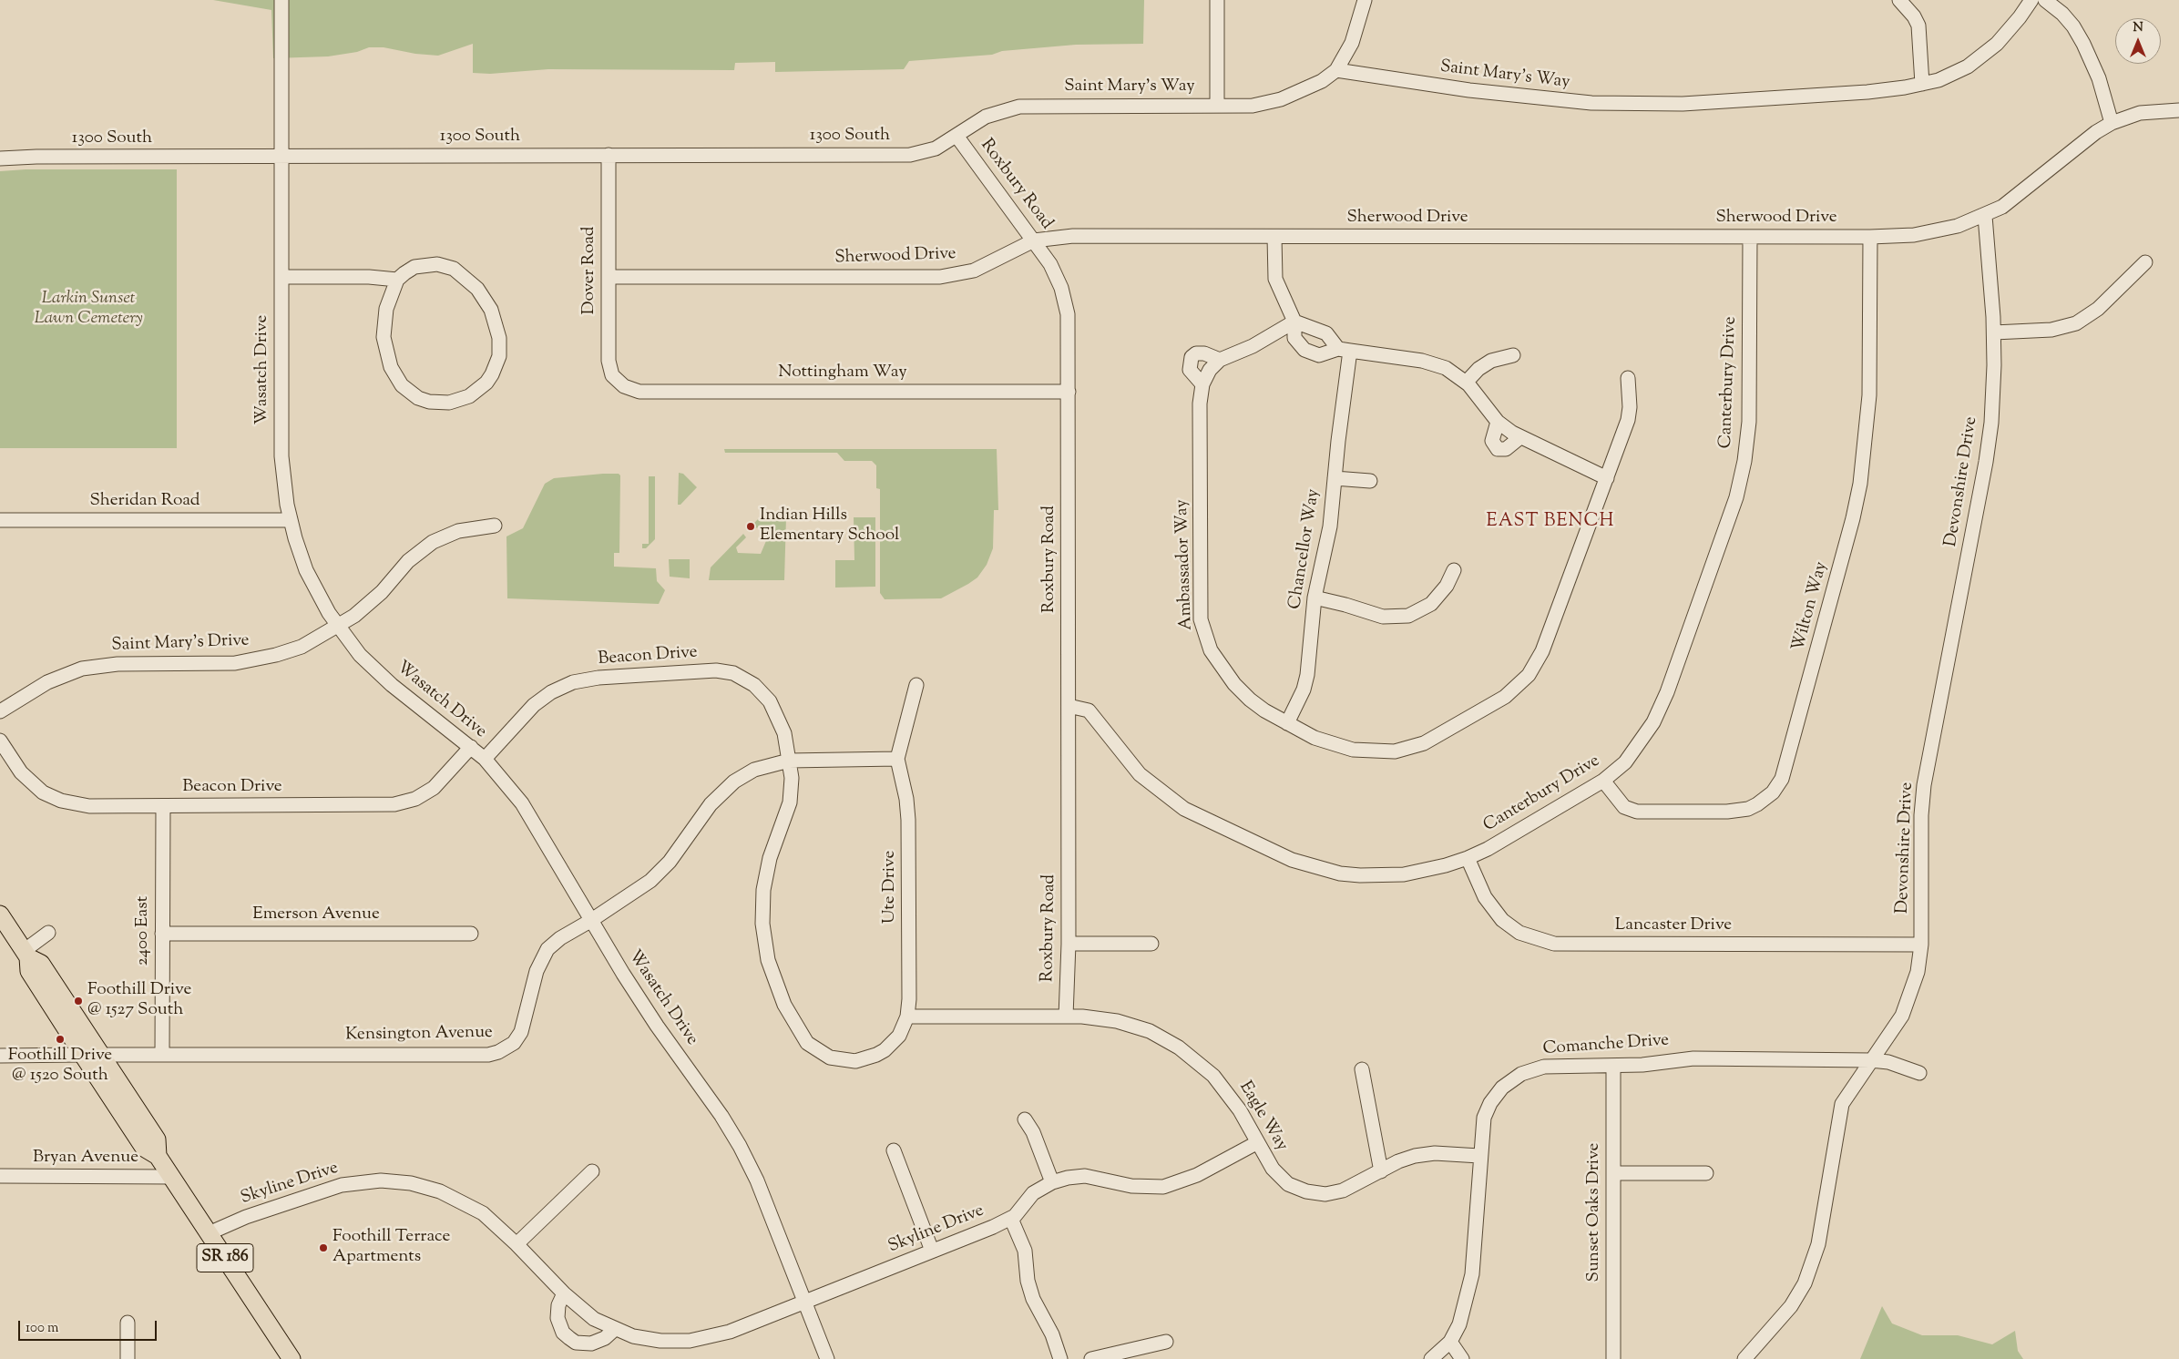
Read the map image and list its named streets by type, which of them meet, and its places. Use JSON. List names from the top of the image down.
{
  "streets": {
    "main road": ["SR 186"],
    "street": [
      "Saint Mary's Way",
      "1300 South",
      "Roxbury Road",
      "Sherwood Drive",
      "Dover Road",
      "Wasatch Drive",
      "Nottingham Way",
      "Canterbury Drive",
      "Devonshire Drive",
      "Sheridan Road",
      "Chancellor Way",
      "Ambassador Way",
      "Wilton Way",
      "Saint Mary's Drive",
      "Beacon Drive",
      "Ute Drive",
      "Emerson Avenue",
      "Lancaster Drive",
      "2400 East",
      "Kensington Avenue",
      "Comanche Drive",
      "Eagle Way",
      "Bryan Avenue",
      "Skyline Drive",
      "Sunset Oaks Drive"
    ]
  },
  "crossings": [
    ["Saint Mary's Way", "1300 South"],
    ["Saint Mary's Way", "Roxbury Road"],
    ["1300 South", "Roxbury Road"],
    ["1300 South", "Dover Road"],
    ["1300 South", "Wasatch Drive"],
    ["Roxbury Road", "Sherwood Drive"],
    ["Roxbury Road", "Nottingham Way"],
    ["Roxbury Road", "Canterbury Drive"],
    ["Roxbury Road", "Eagle Way"],
    ["Sherwood Drive", "Dover Road"],
    ["Sherwood Drive", "Canterbury Drive"],
    ["Sherwood Drive", "Devonshire Drive"],
    ["Sherwood Drive", "Wilton Way"],
    ["Dover Road", "Nottingham Way"],
    ["Wasatch Drive", "Sheridan Road"],
    ["Wasatch Drive", "Saint Mary's Drive"],
    ["Wasatch Drive", "Beacon Drive"],
    ["Wasatch Drive", "Kensington Avenue"],
    ["Wasatch Drive", "Skyline Drive"],
    ["Canterbury Drive", "Wilton Way"],
    ["Canterbury Drive", "Lancaster Drive"],
    ["Devonshire Drive", "Lancaster Drive"],
    ["Devonshire Drive", "Comanche Drive"],
    ["Chancellor Way", "Ambassador Way"],
    ["Beacon Drive", "Ute Drive"],
    ["Beacon Drive", "2400 East"],
    ["Beacon Drive", "Kensington Avenue"],
    ["Beacon Drive", "Eagle Way"],
    ["Ute Drive", "Kensington Avenue"],
    ["Ute Drive", "Eagle Way"],
    ["Emerson Avenue", "2400 East"],
    ["2400 East", "Kensington Avenue"],
    ["Kensington Avenue", "SR 186"],
    ["Comanche Drive", "Eagle Way"],
    ["Comanche Drive", "Sunset Oaks Drive"],
    ["Eagle Way", "Skyline Drive"],
    ["Bryan Avenue", "SR 186"],
    ["Skyline Drive", "SR 186"]
  ],
  "districts": ["EAST BENCH"],
  "parks": ["Larkin Sunset Lawn Cemetery"],
  "places": [
    "Indian Hills Elementary School",
    "Foothill Drive @ 1527 South",
    "Foothill Drive @ 1520 South",
    "Foothill Terrace Apartments"
  ],
  "scale_bar": "100 m",
  "north": "top"
}
